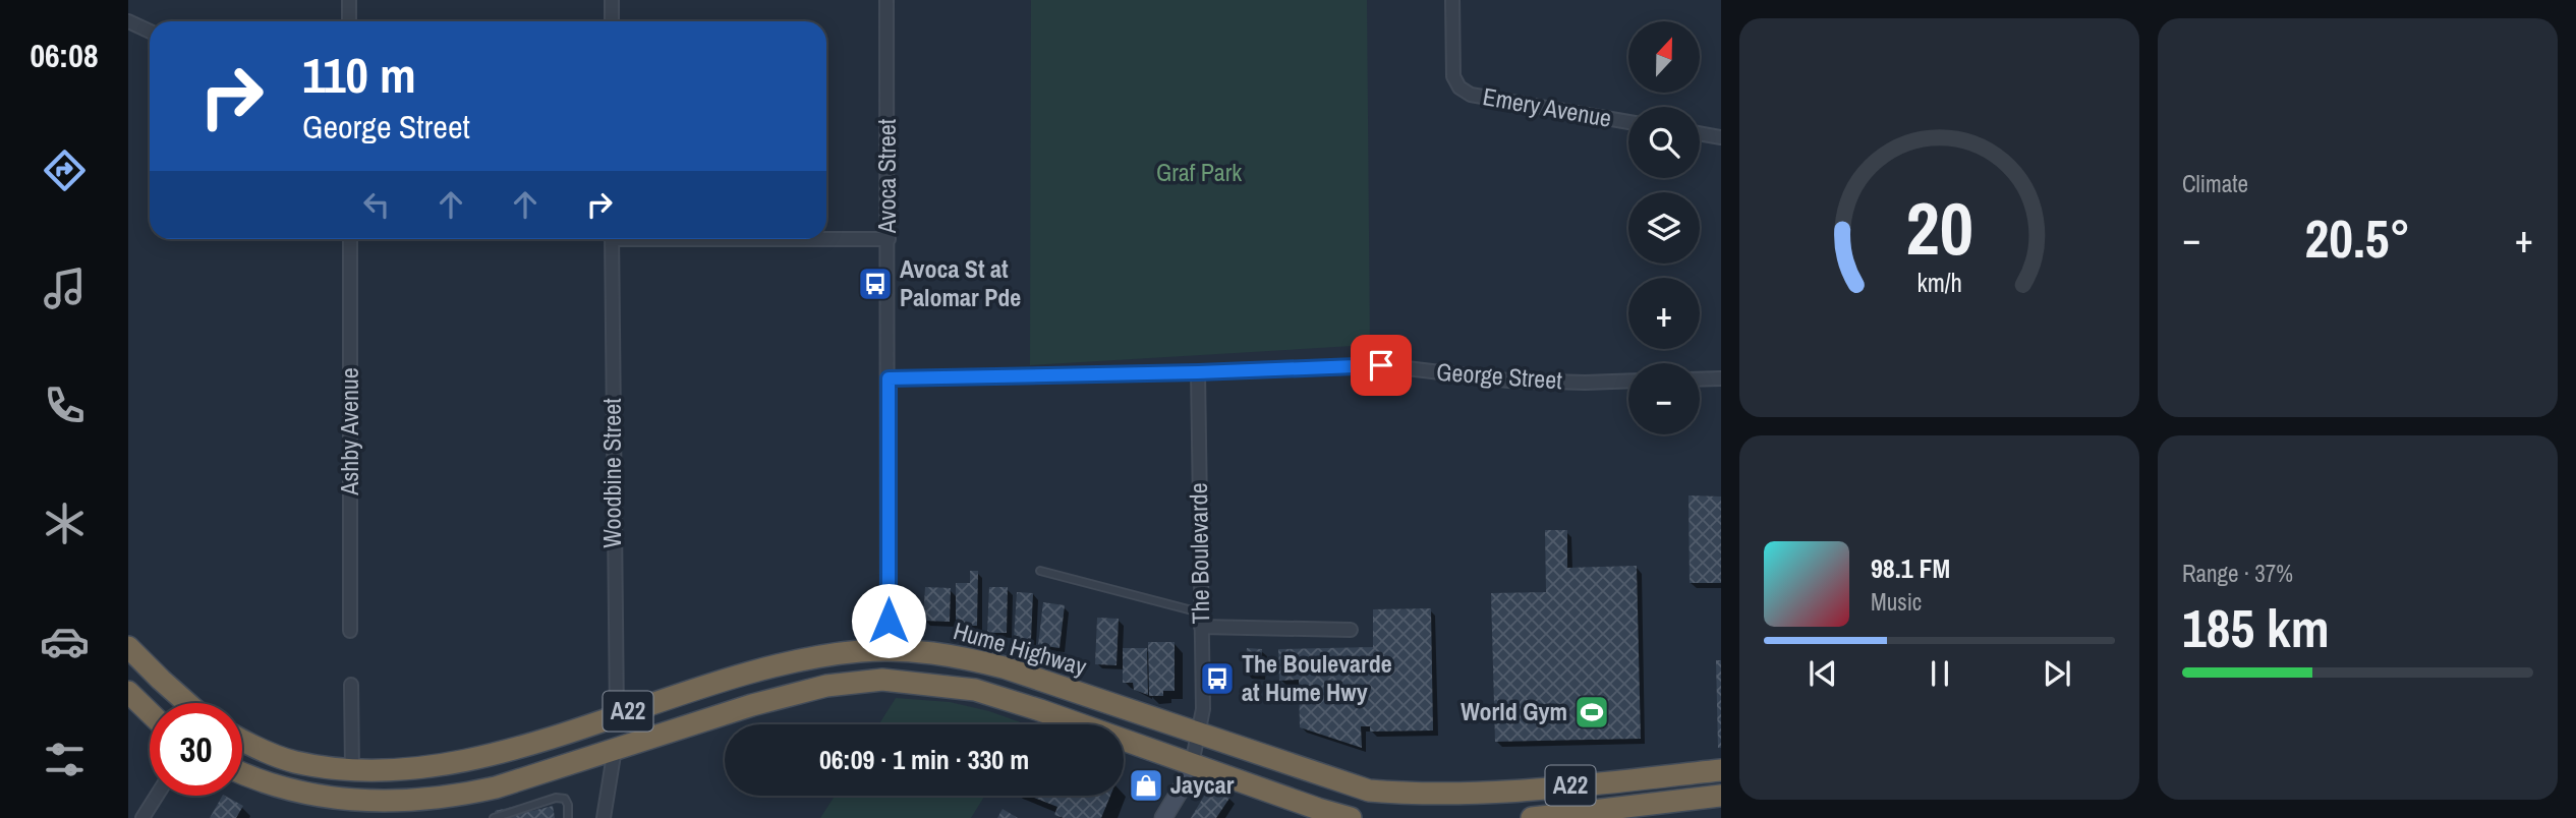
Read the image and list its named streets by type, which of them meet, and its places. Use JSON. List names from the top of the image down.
{
  "streets": {
    "highway": ["Hume Highway", "A22"],
    "street": [
      "Emery Avenue",
      "Avoca Street",
      "George Street",
      "Ashby Avenue",
      "Woodbine Street",
      "The Boulevarde"
    ]
  },
  "crossings": [
    ["Avoca Street", "George Street"],
    ["Avoca Street", "Hume Highway"],
    ["George Street", "The Boulevarde"],
    ["Woodbine Street", "Hume Highway"],
    ["The Boulevarde", "Hume Highway"]
  ],
  "parks": ["Graf Park"],
  "places": {
    "bus stop": ["Avoca St at Palomar Pde", "The Boulevarde at Hume Hwy"],
    "sports": ["World Gym"],
    "shop": ["Jaycar"]
  },
  "north": "top",
  "page": {
    "tabs": "06:08",
    "tile": [
      "Climate",
      ["Range · 37%", "185 km"]
    ],
    "map_buttons": ["+", "−"],
    "turn": ["110 m", "George Street"],
    "heat": ["−", "20.5°", "+"],
    "song": ["98.1 FM", "Music"],
    "limit": "30",
    "trip": "06:09 · 1 min · 330 m",
    "gauge": ["20", "km/h"]
  }
}
